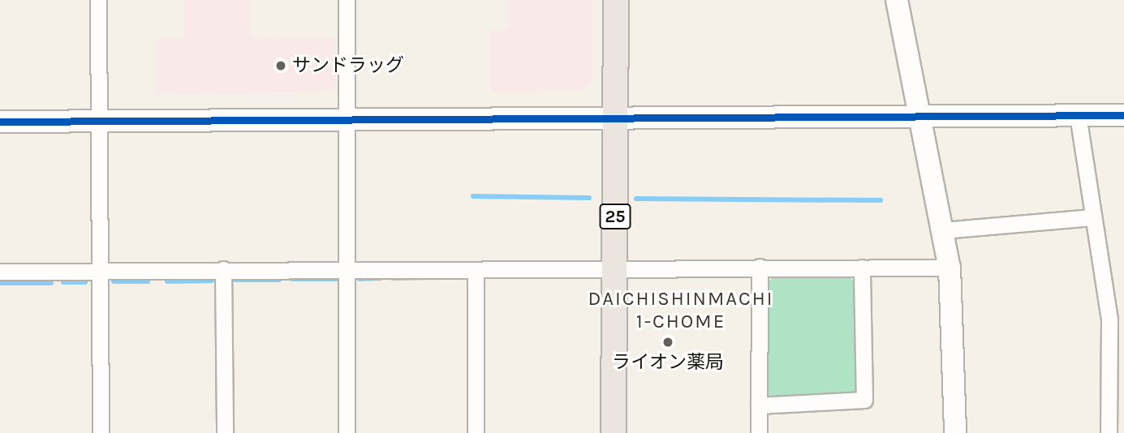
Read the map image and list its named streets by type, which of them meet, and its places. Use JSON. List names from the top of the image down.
{
  "streets": {
    "main road": ["25"]
  },
  "districts": ["DAICHISHINMACHI 1-CHOME"],
  "places": ["サンドラッグ", "ライオン薬局"]
}
